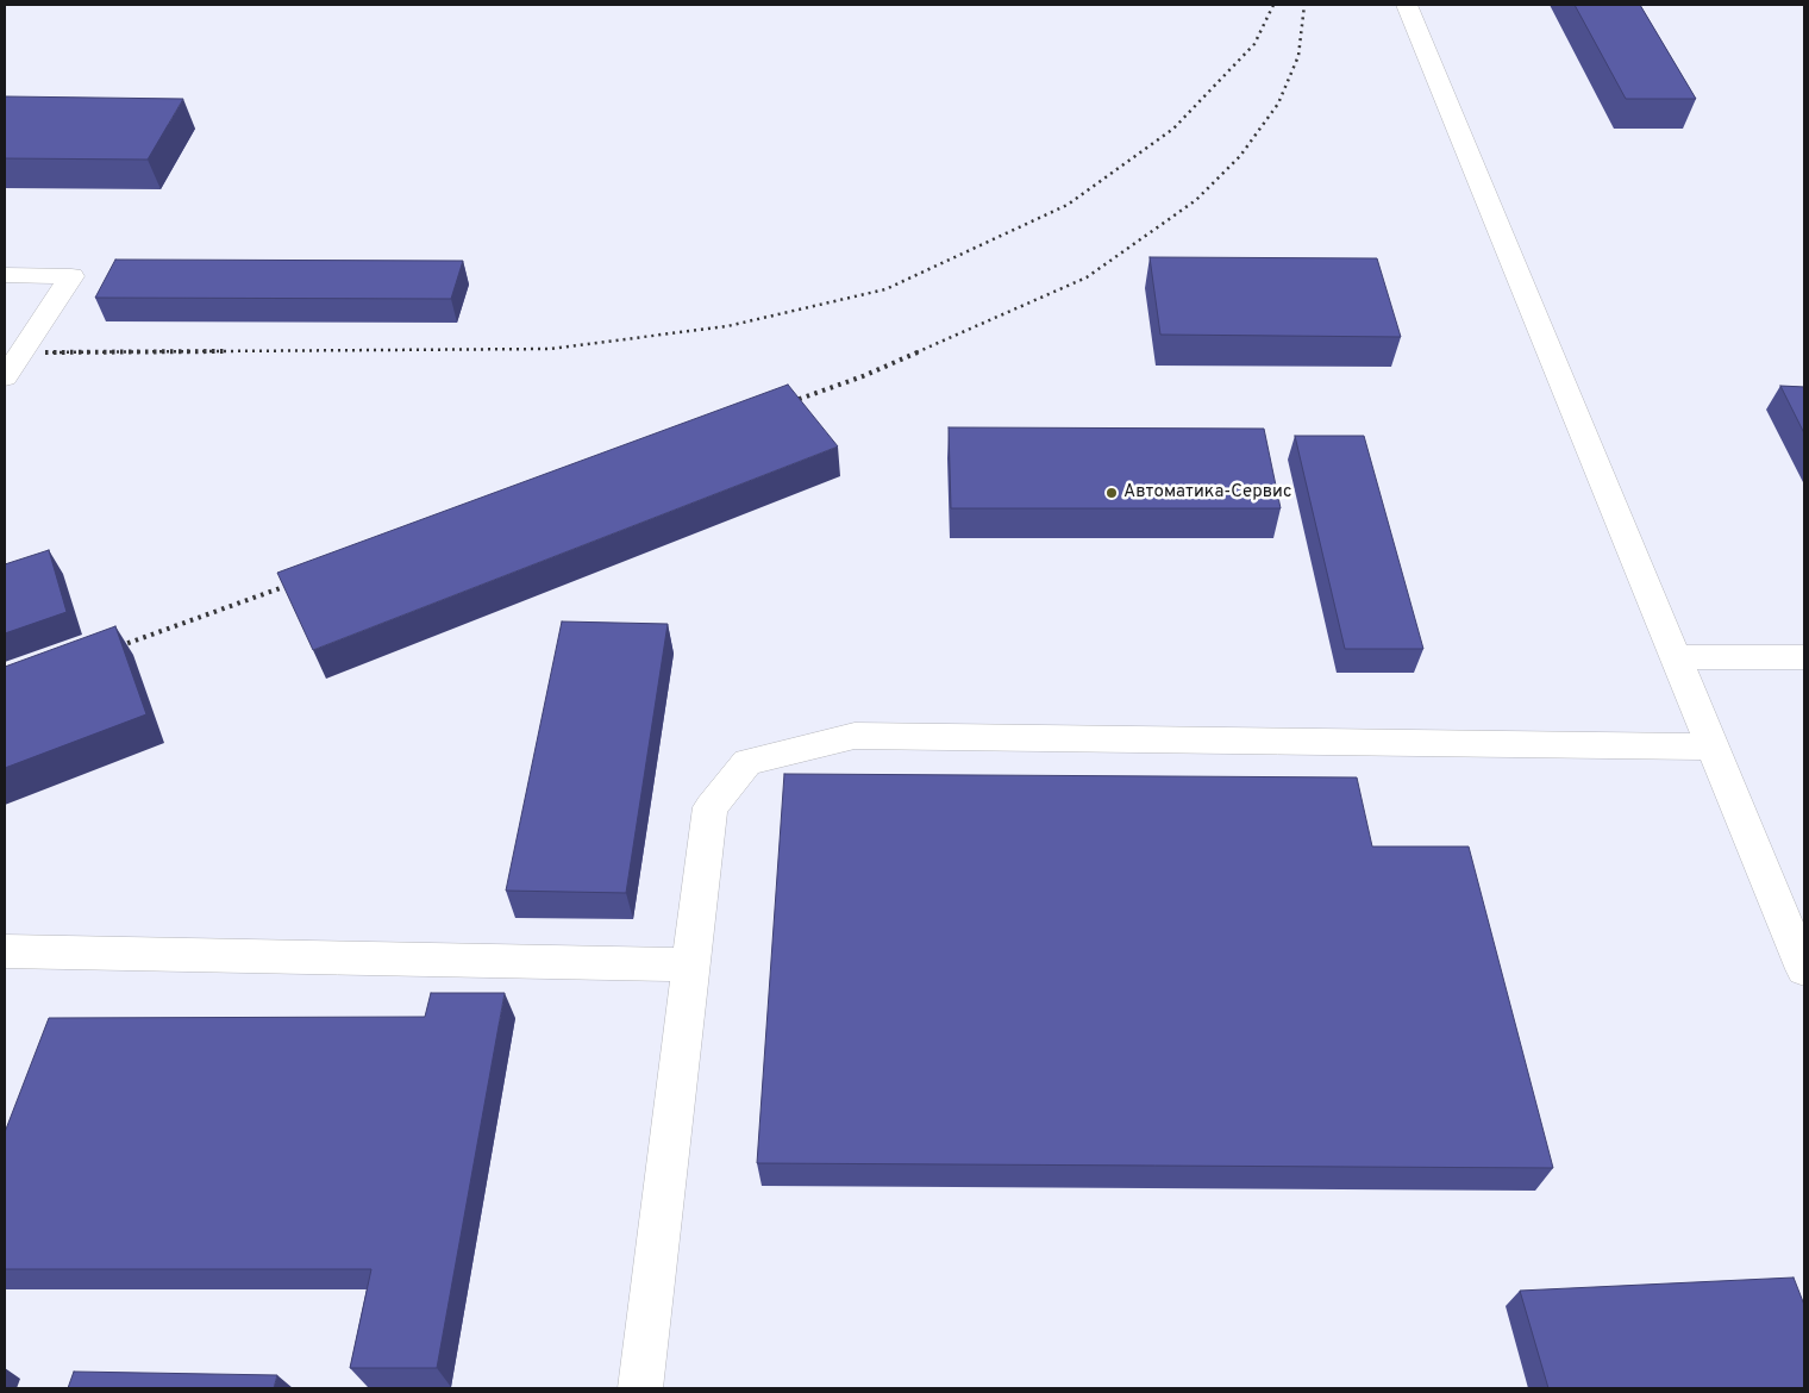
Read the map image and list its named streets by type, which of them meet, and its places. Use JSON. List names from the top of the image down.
{
  "places": ["Автоматика-Сервис"]
}
